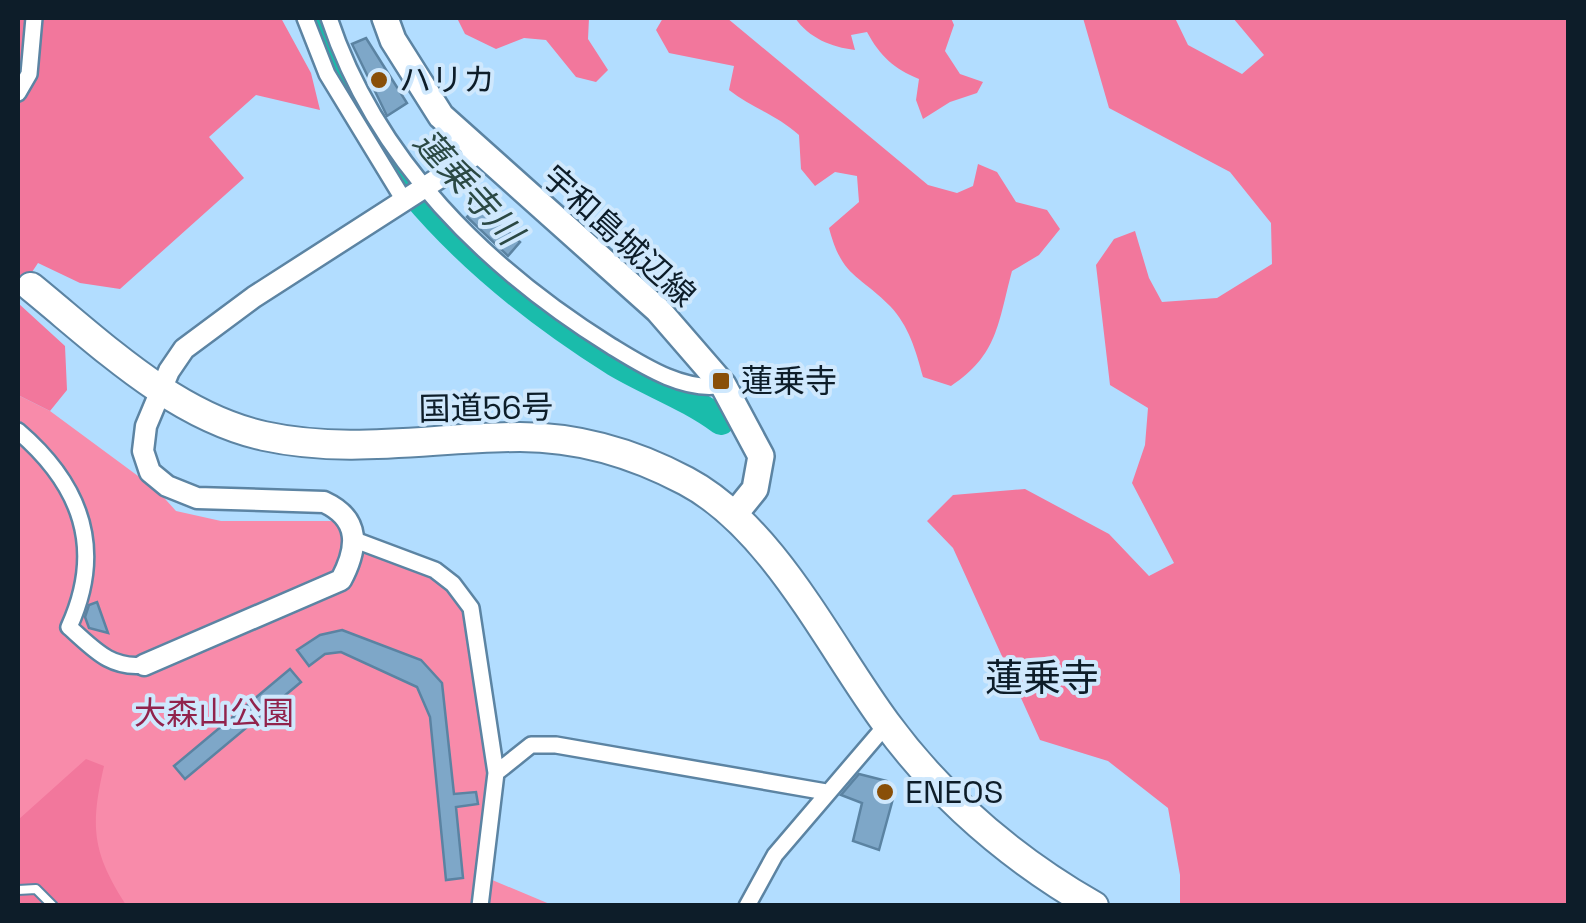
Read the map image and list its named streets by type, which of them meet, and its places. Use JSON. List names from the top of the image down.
{
  "streets": {
    "highway": ["国道56号"],
    "main road": ["宇和島城辺線"]
  },
  "crossings": [
    ["宇和島城辺線", "国道56号"]
  ],
  "districts": ["蓮乗寺"],
  "water": ["蓮乗寺川"],
  "parks": ["大森山公園"],
  "places": {
    "other": ["ハリカ", "ENEOS"],
    "transit": ["蓮乗寺"]
  }
}
